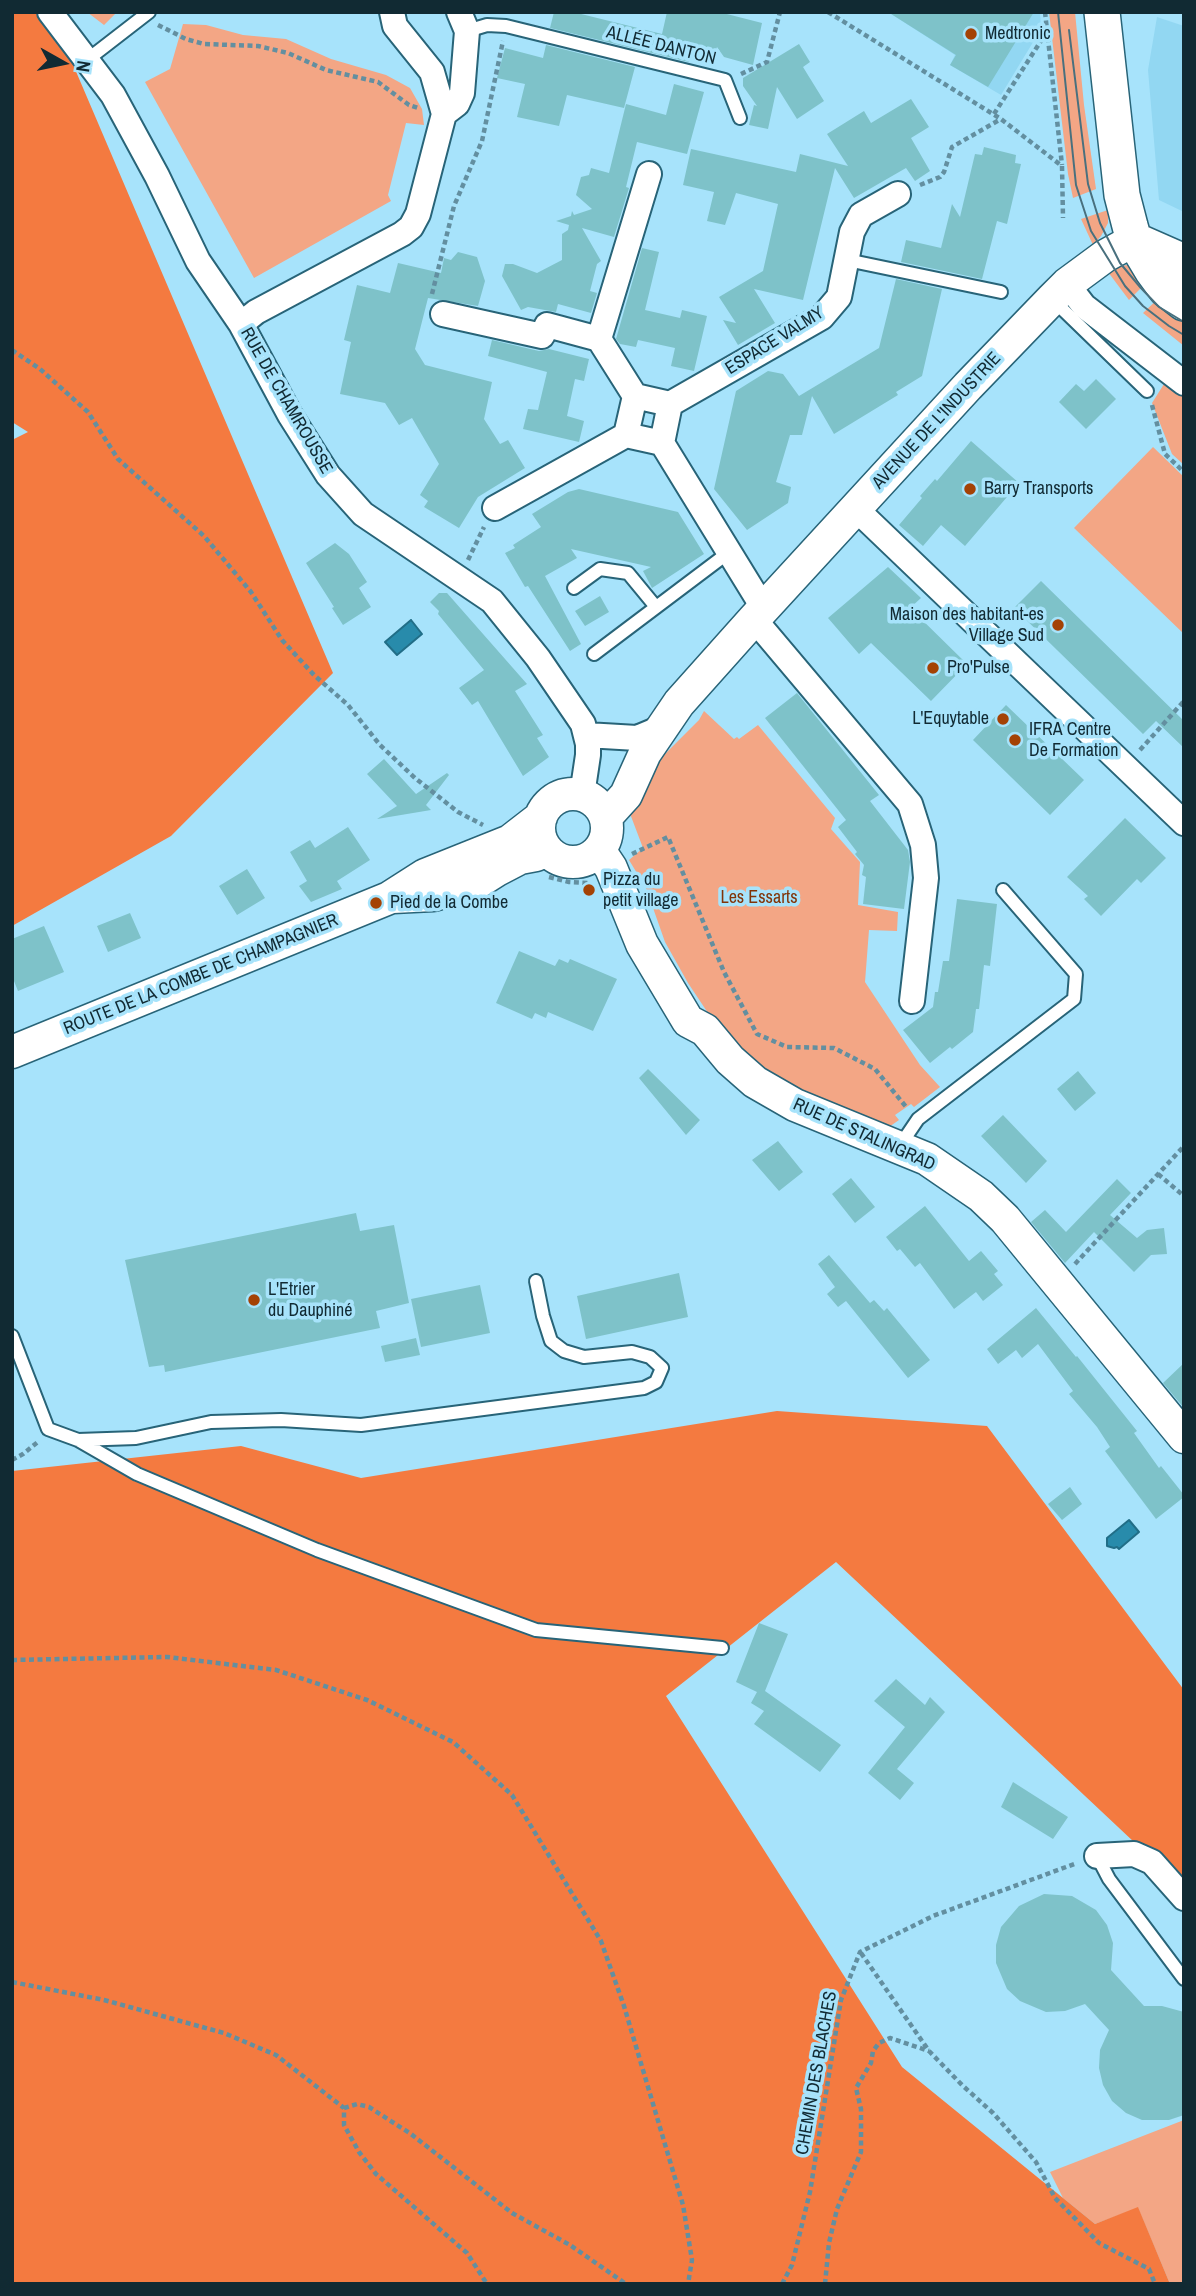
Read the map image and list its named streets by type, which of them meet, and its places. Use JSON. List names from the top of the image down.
{
  "streets": {
    "street": [
      "ESPACE VALMY",
      "RUE DE CHAMROUSSE",
      "AVENUE DE L'INDUSTRIE",
      "ROUTE DE LA COMBE DE CHAMPAGNIER",
      "RUE DE STALINGRAD"
    ],
    "lane": ["ALLÉE DANTON"],
    "path": ["CHEMIN DES BLACHES"]
  },
  "crossings": [
    ["RUE DE CHAMROUSSE", "AVENUE DE L'INDUSTRIE"],
    ["RUE DE CHAMROUSSE", "ROUTE DE LA COMBE DE CHAMPAGNIER"],
    ["RUE DE CHAMROUSSE", "RUE DE STALINGRAD"],
    ["AVENUE DE L'INDUSTRIE", "ROUTE DE LA COMBE DE CHAMPAGNIER"],
    ["AVENUE DE L'INDUSTRIE", "RUE DE STALINGRAD"],
    ["ROUTE DE LA COMBE DE CHAMPAGNIER", "RUE DE STALINGRAD"]
  ],
  "parks": ["Les Essarts"],
  "places": [
    "Medtronic",
    "Barry Transports",
    "Maison des habitant-es Village Sud",
    "Pro'Pulse",
    "L'Equytable",
    "IFRA Centre De Formation",
    "Pizza du petit village",
    "Pied de la Combe",
    "L'Etrier du Dauphiné"
  ],
  "north": "right"
}
